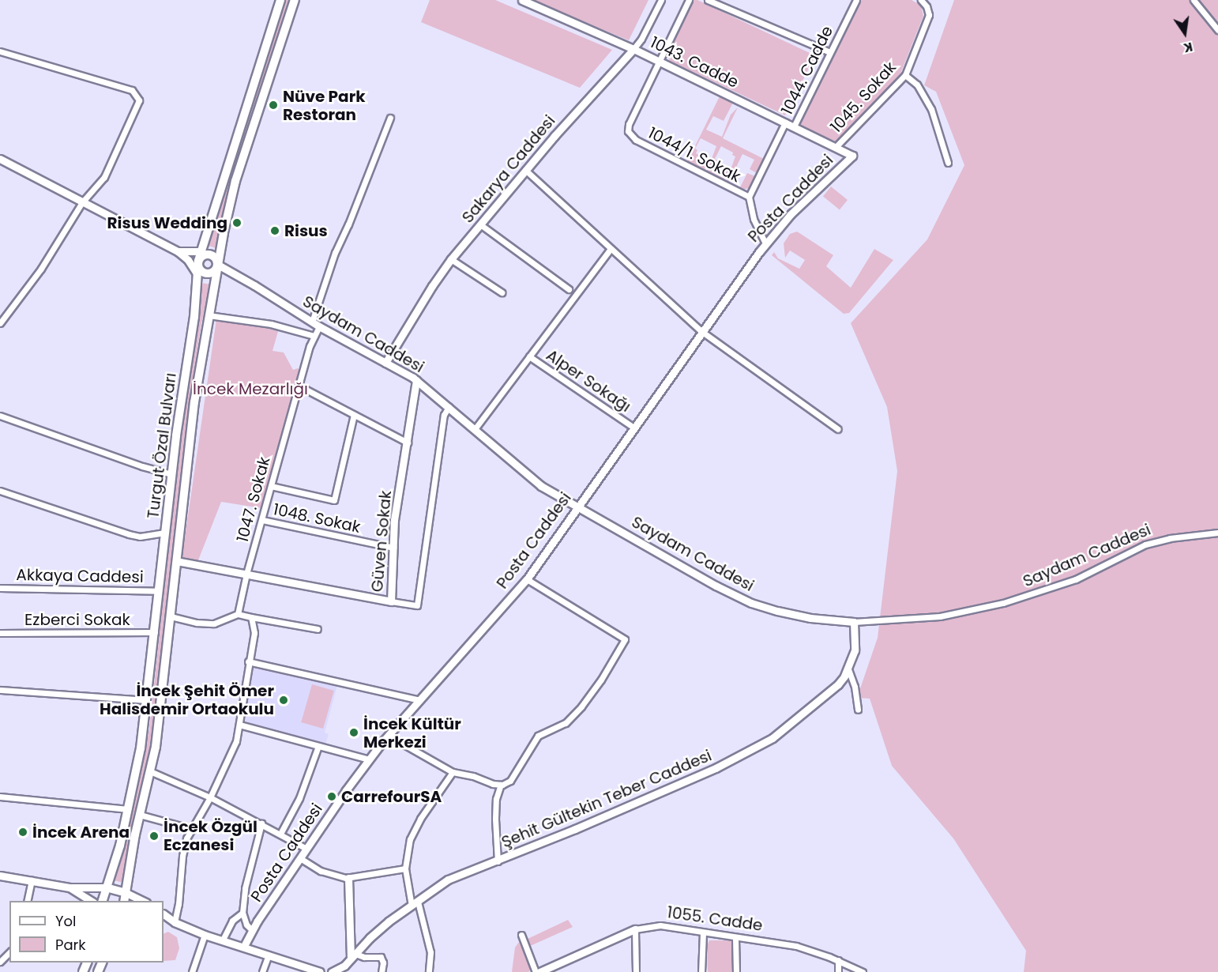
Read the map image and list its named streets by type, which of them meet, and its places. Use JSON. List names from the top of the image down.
{
  "streets": {
    "main road": ["Turgut Özal Bulvarı"],
    "street": [
      "1043. Cadde",
      "1044. Cadde",
      "1045. Sokak",
      "1044/1. Sokak",
      "Sakarya Caddesi",
      "Posta Caddesi",
      "Saydam Caddesi",
      "Alper Sokağı",
      "1047. Sokak",
      "1048. Sokak",
      "Güven Sokak",
      "Akkaya Caddesi",
      "Ezberci Sokak",
      "Şehit Gültekin Teber Caddesi",
      "1055. Cadde"
    ]
  },
  "crossings": [
    ["1043. Cadde", "1044. Cadde"],
    ["1043. Cadde", "1045. Sokak"],
    ["1043. Cadde", "1044/1. Sokak"],
    ["1043. Cadde", "Sakarya Caddesi"],
    ["1043. Cadde", "Posta Caddesi"],
    ["1044. Cadde", "1044/1. Sokak"],
    ["Sakarya Caddesi", "Saydam Caddesi"],
    ["Posta Caddesi", "Saydam Caddesi"],
    ["Posta Caddesi", "Alper Sokağı"],
    ["Saydam Caddesi", "Turgut Özal Bulvarı"],
    ["Saydam Caddesi", "1047. Sokak"],
    ["Saydam Caddesi", "Güven Sokak"],
    ["Saydam Caddesi", "Şehit Gültekin Teber Caddesi"],
    ["Turgut Özal Bulvarı", "Güven Sokak"],
    ["Turgut Özal Bulvarı", "Akkaya Caddesi"],
    ["Turgut Özal Bulvarı", "Ezberci Sokak"],
    ["1047. Sokak", "1048. Sokak"],
    ["1047. Sokak", "Güven Sokak"],
    ["1048. Sokak", "Güven Sokak"]
  ],
  "parks": ["İncek Mezarlığı"],
  "places": [
    "Nüve Park Restoran",
    "Risus Wedding",
    "Risus",
    "İncek Şehit Ömer Halisdemir Ortaokulu",
    "İncek Kültür Merkezi",
    "CarrefourSA",
    "İncek Arena",
    "İncek Özgül Eczanesi"
  ],
  "legend": ["Yol", "Park"],
  "north": "bottom"
}
